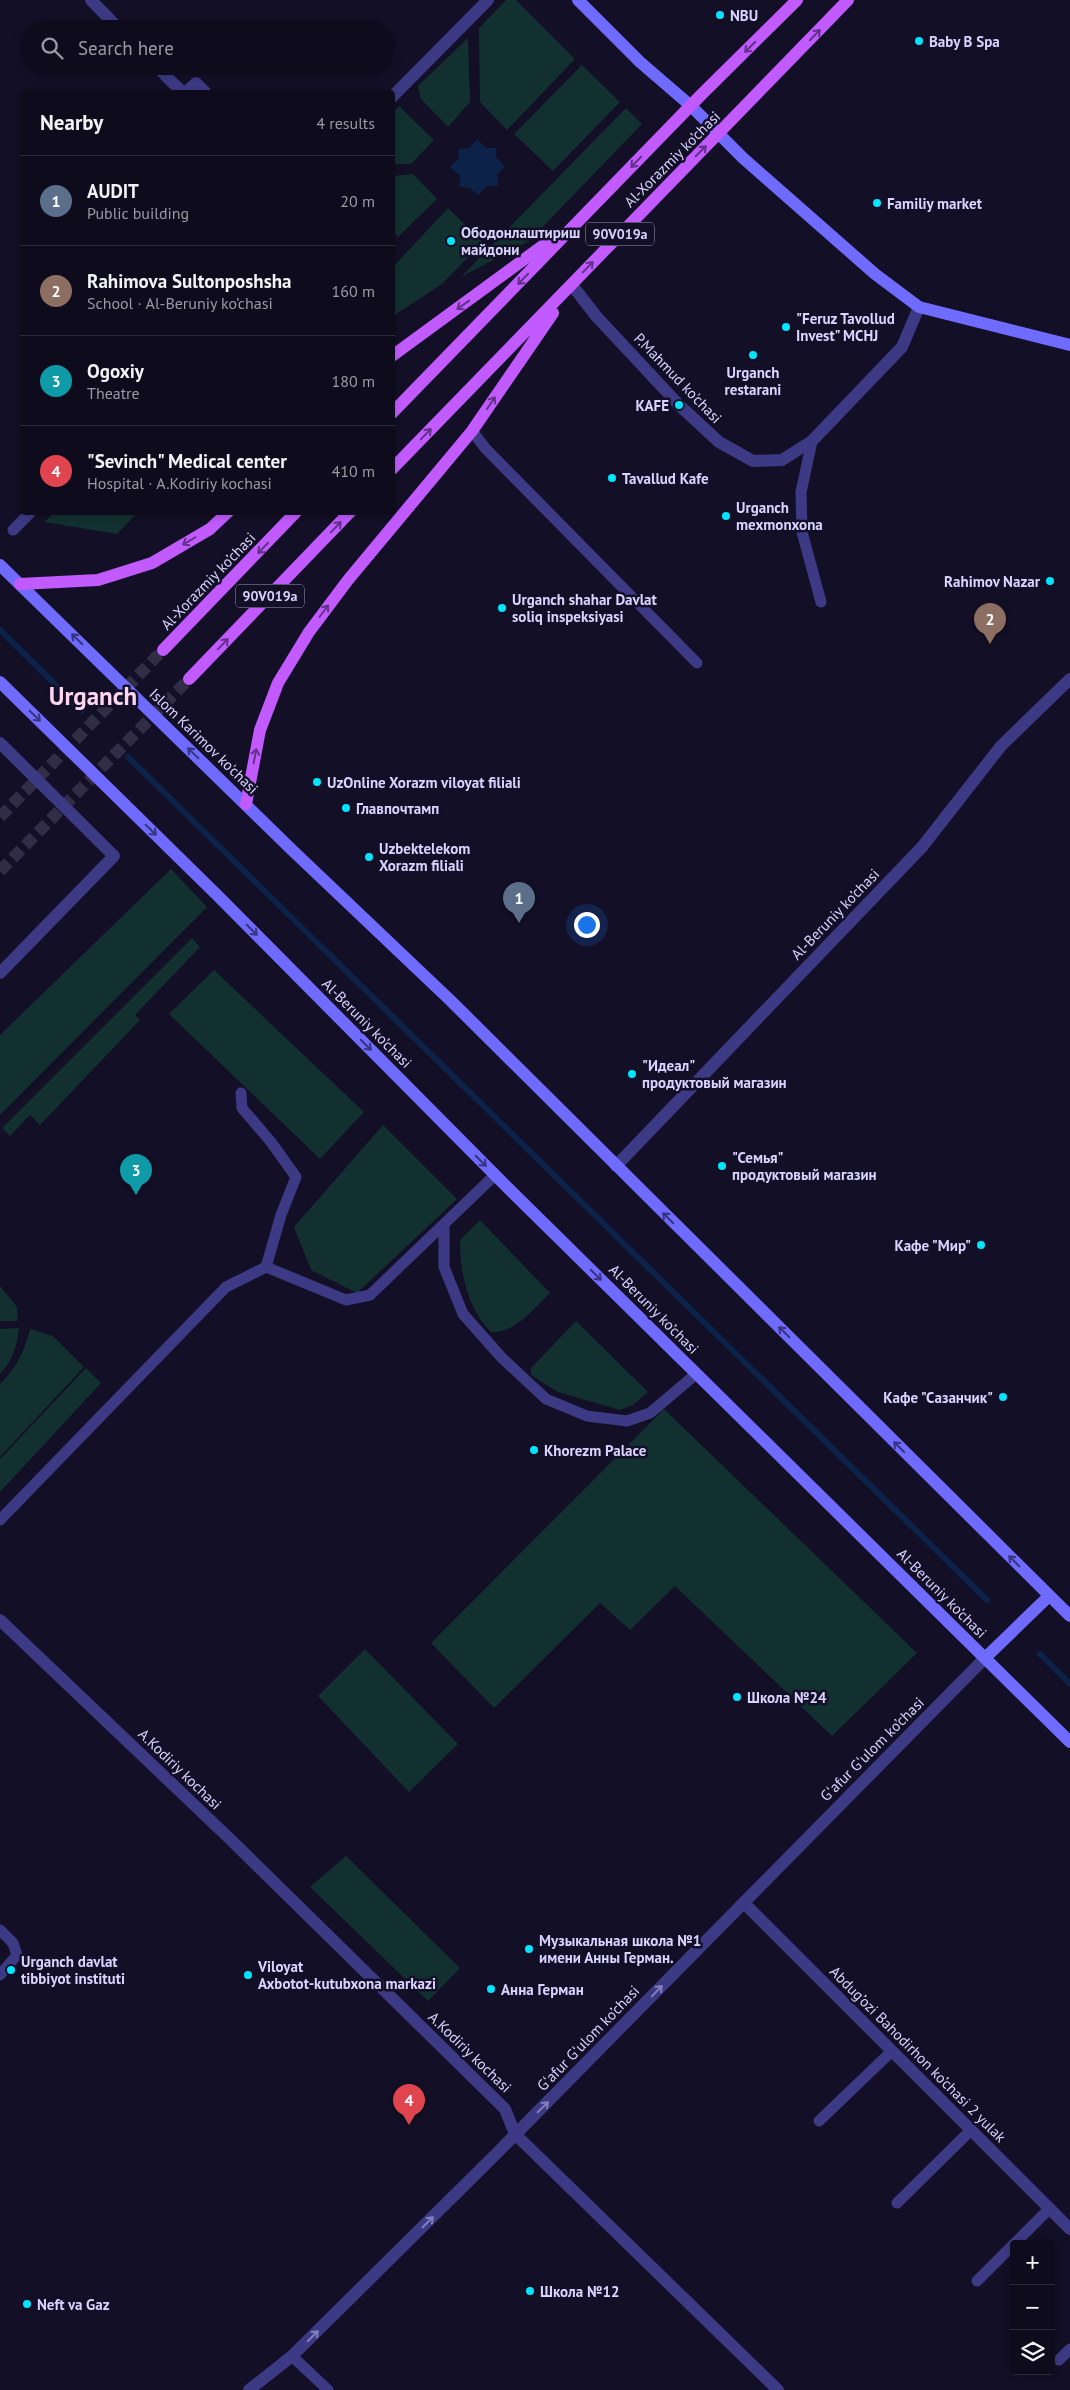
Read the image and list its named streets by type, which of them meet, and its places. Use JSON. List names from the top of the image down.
{
  "streets": {
    "main road": [
      "Al-Xorazmiy ko’chasi",
      "90V019a",
      "Islom Karimov ko'chasi",
      "Al-Beruniy ko’chasi"
    ],
    "street": [
      "P.Mahmud ko'chasi",
      "Gʻafur Gʻulom ko’chasi",
      "A.Kodiriy kochasi",
      "Abdug’ozi Bahodirhon ko’chasi 2 yulak"
    ]
  },
  "crossings": [
    ["Al-Xorazmiy ko’chasi", "P.Mahmud ko'chasi"],
    ["Islom Karimov ko'chasi", "Al-Beruniy ko’chasi"],
    ["Al-Beruniy ko’chasi", "Gʻafur Gʻulom ko’chasi"],
    ["Gʻafur Gʻulom ko’chasi", "A.Kodiriy kochasi"],
    ["Gʻafur Gʻulom ko’chasi", "Abdug’ozi Bahodirhon ko’chasi 2 yulak"]
  ],
  "one_way": ["Islom Karimov ko'chasi", "Al-Beruniy ko’chasi", "Gʻafur Gʻulom ko’chasi"],
  "districts": ["Urganch"],
  "places": [
    "NBU",
    "Baby B Spa",
    "Familiy market",
    "Ободонлаштириш майдони",
    "\"Feruz Tavollud Invest\" MCHJ",
    "Urganch restarani",
    "KAFE",
    "Tavallud Kafe",
    "Urganch mexmonxona",
    "Rahimov Nazar",
    "Urganch shahar Davlat soliq inspeksiyasi",
    "UzOnline Xorazm viloyat filiali",
    "Главпочтамп",
    "Uzbektelekom Xorazm filiali",
    "\"Идеал\" продуктовый магазин",
    "\"Семья\" продуктовый магазин",
    "Кафе \"Мир\"",
    "Кафе \"Сазанчик\"",
    "Khorezm Palace",
    "Школа №24",
    "Музыкальная школа №1 имени Анны Герман.",
    "Urganch davlat tibbiyot instituti",
    "Viloyat Axbotot-kutubxona markazi",
    "Анна Герман",
    "Школа №12",
    "Neft va Gaz"
  ],
  "page": {
    "search": "Search here",
    "heading": ["Nearby", "4 results"],
    "list": [
      {
        "mark": "1",
        "name": "AUDIT",
        "note": "Public building",
        "value": "20 m"
      },
      {
        "mark": "2",
        "name": "Rahimova Sultonposhsha",
        "note": "School · Al-Beruniy ko’chasi",
        "value": "160 m"
      },
      {
        "mark": "3",
        "name": "Ogoxiy",
        "note": "Theatre",
        "value": "180 m"
      },
      {
        "mark": "4",
        "name": "\"Sevinch\" Medical center",
        "note": "Hospital · A.Kodiriy kochasi",
        "value": "410 m"
      }
    ],
    "pins": [
      "2",
      "1",
      "3",
      "4"
    ],
    "map_buttons": ["+", "−"]
  }
}
